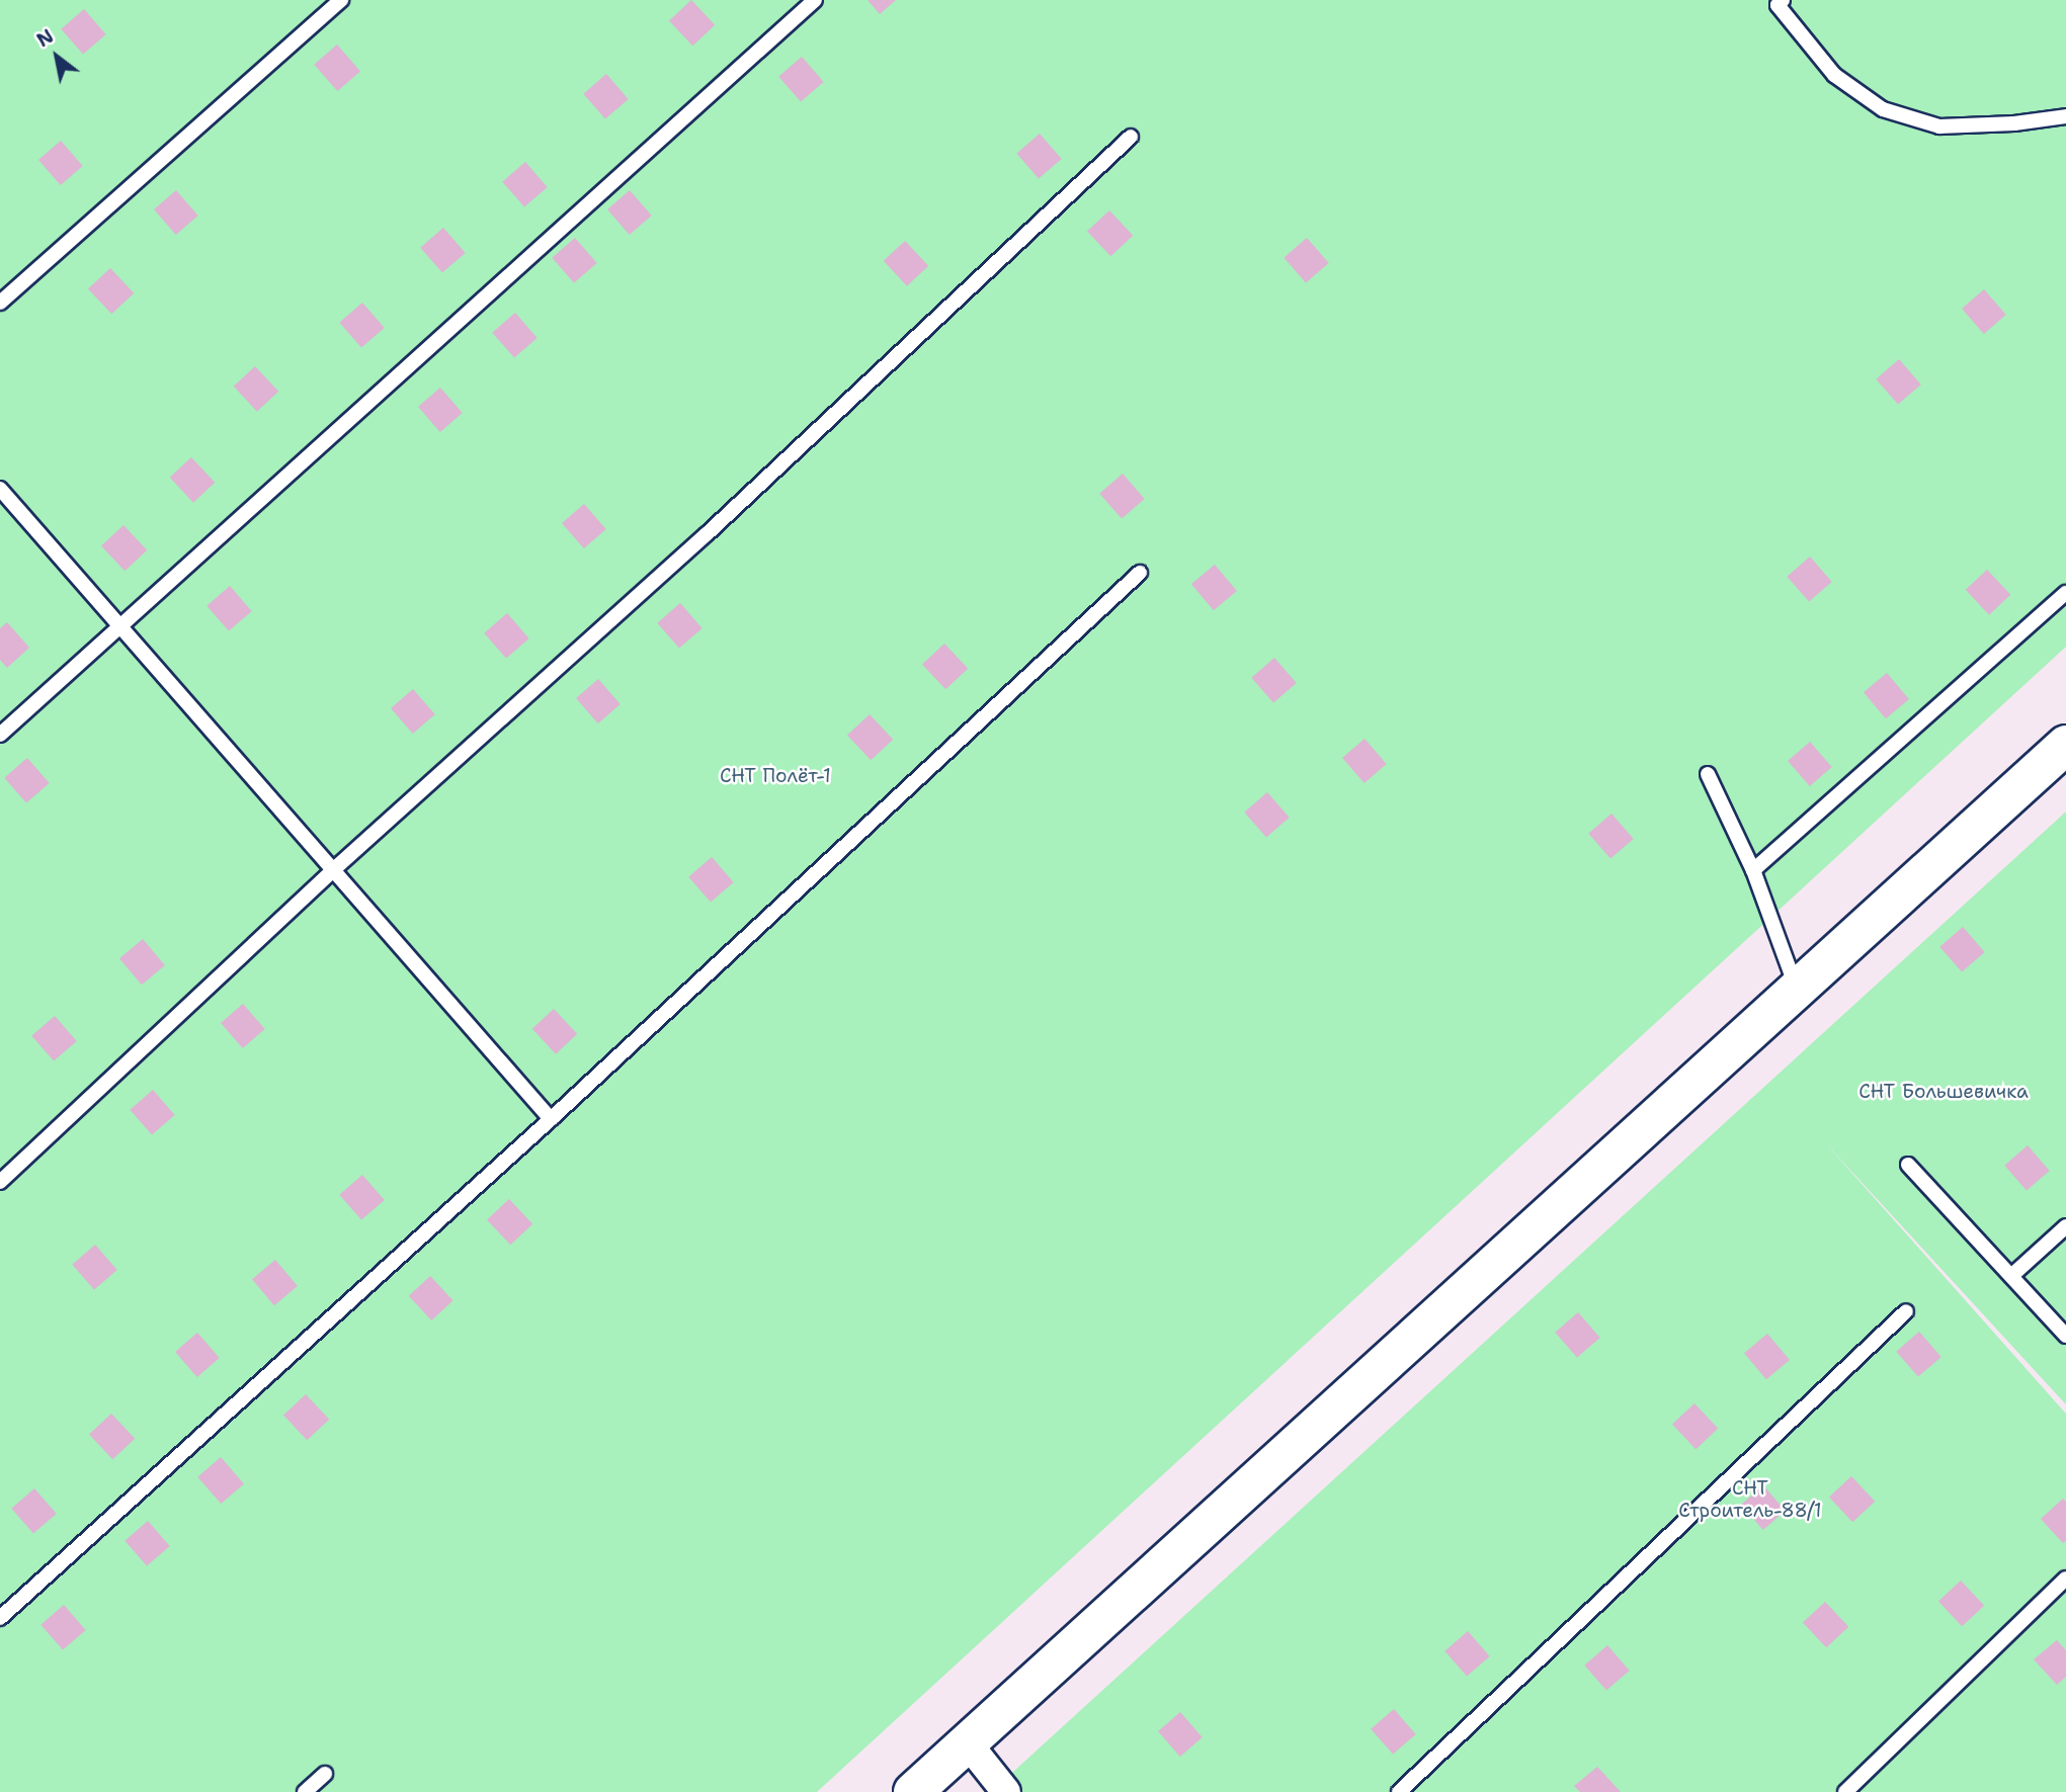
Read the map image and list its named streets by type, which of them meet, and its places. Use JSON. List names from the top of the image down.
{
  "parks": ["СНТ Полёт-1", "СНТ Большевичка", "СНТ Строитель-88/1"],
  "north": "top left"
}
